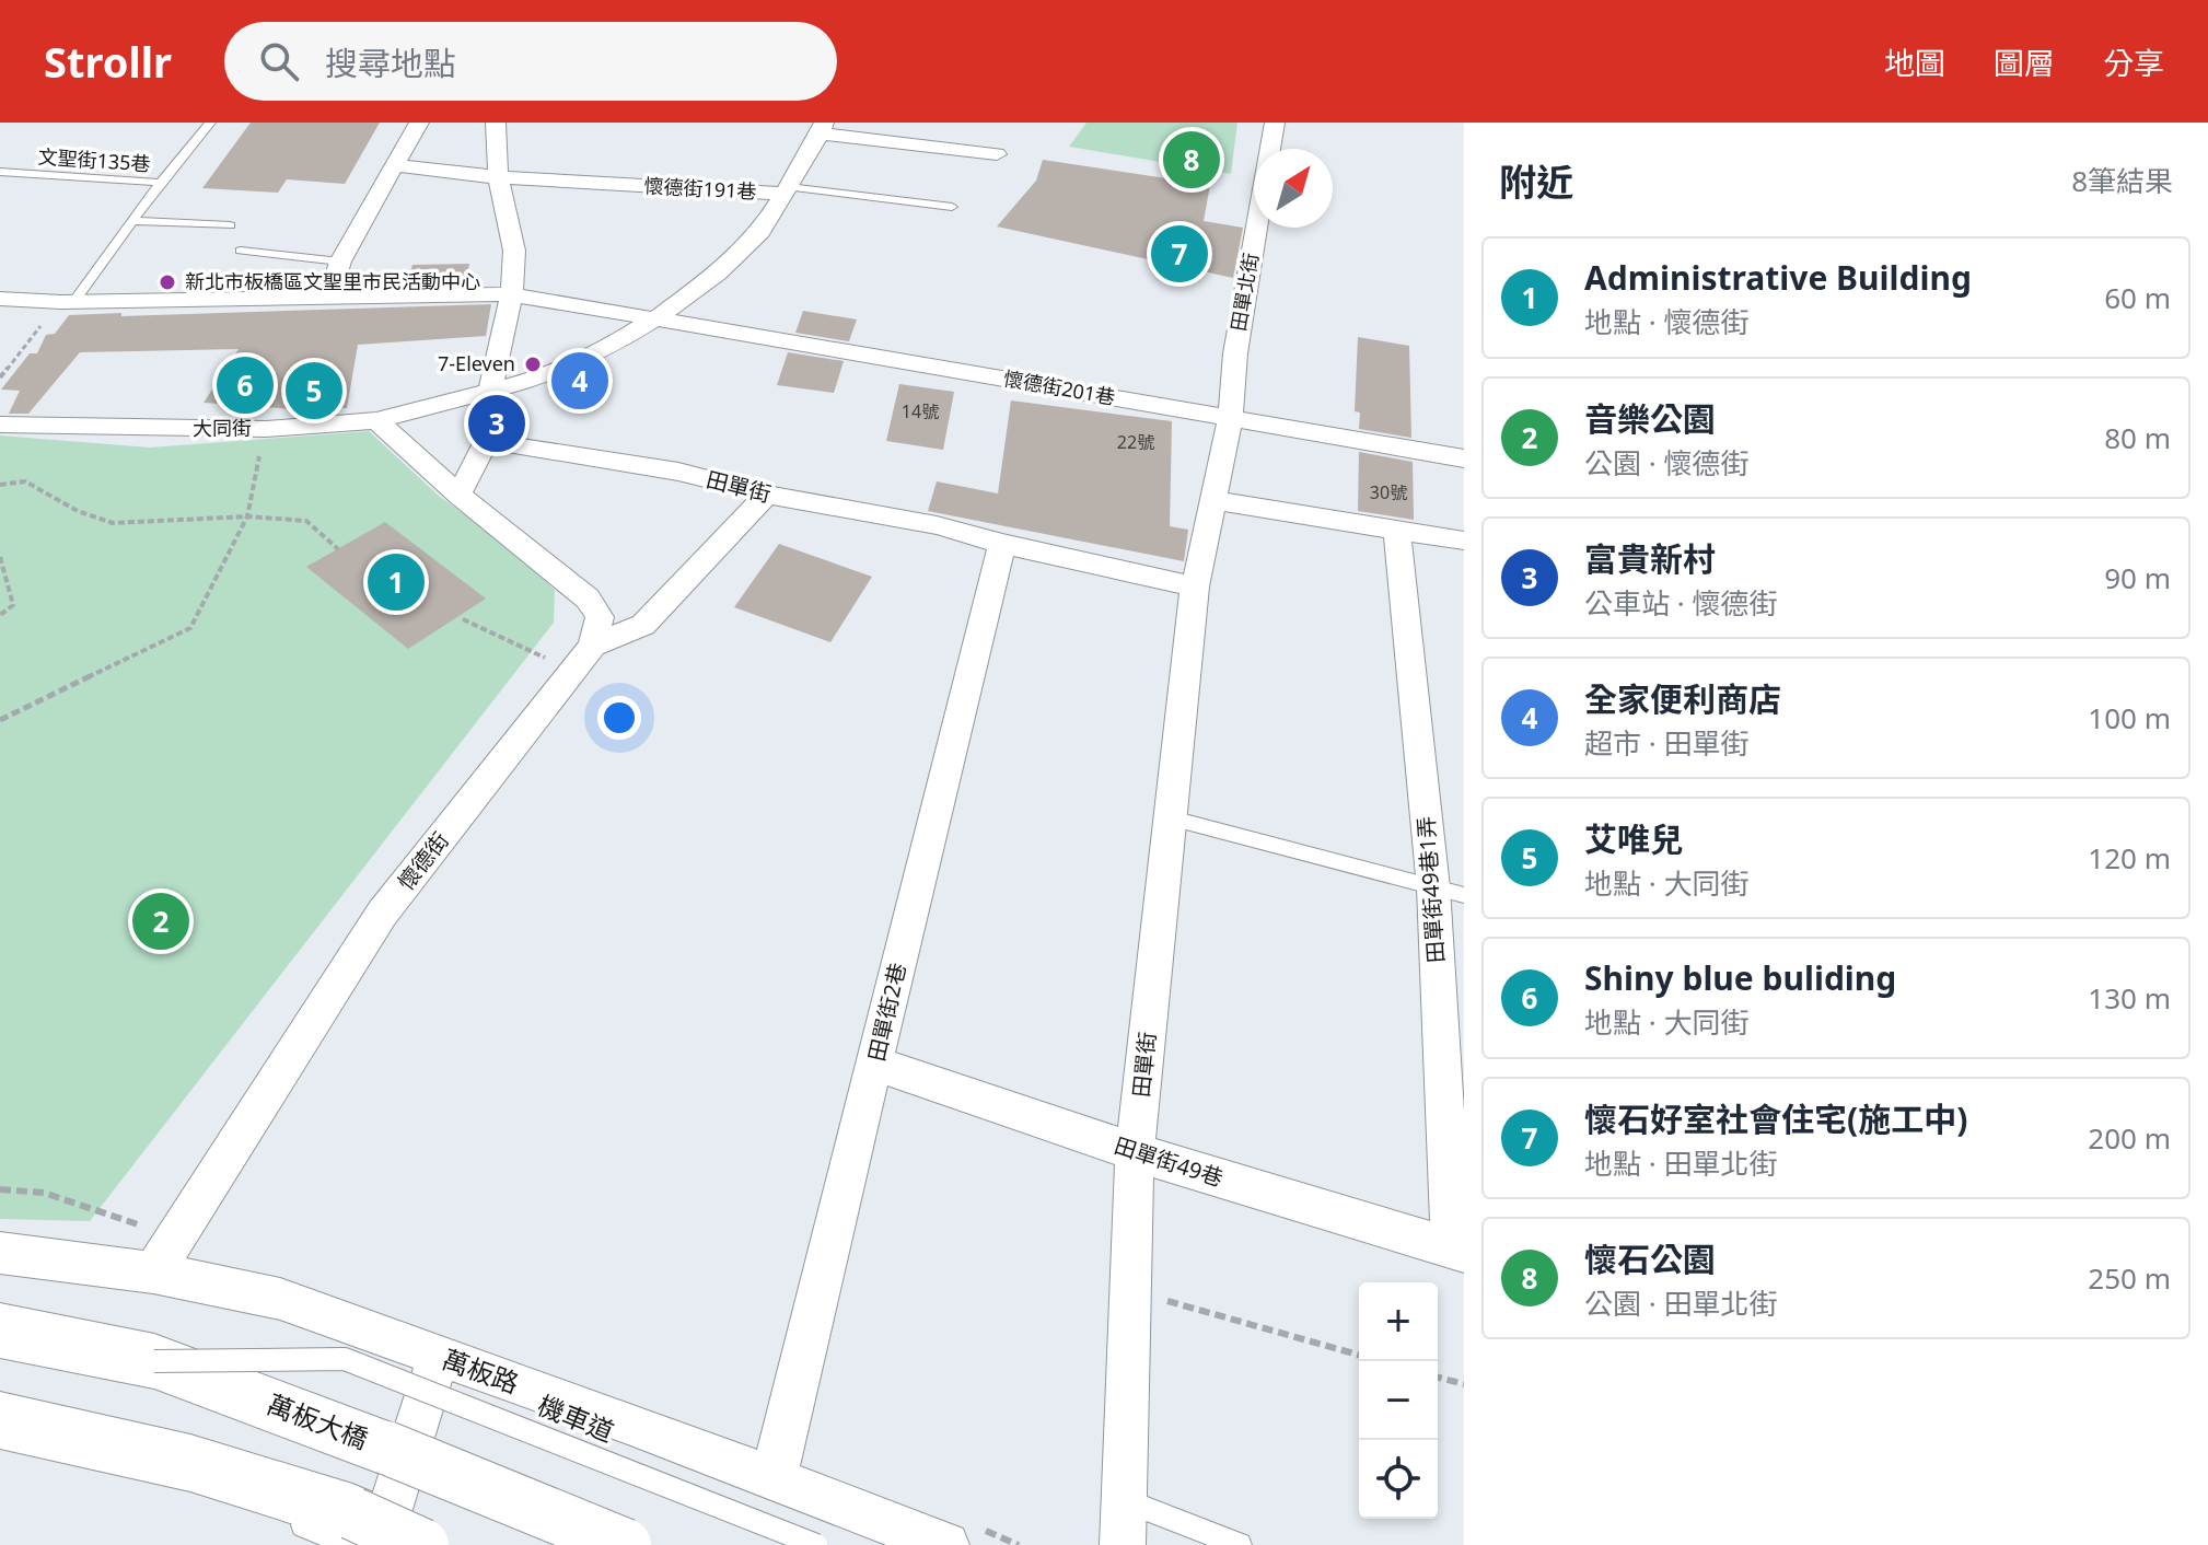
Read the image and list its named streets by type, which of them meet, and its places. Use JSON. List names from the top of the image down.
{
  "streets": {
    "street": [
      "懷德街191巷",
      "田單北街",
      "懷德街201巷",
      "大同街",
      "田單街",
      "懷德街",
      "田單街49巷1弄",
      "田單街2巷",
      "田單街49巷",
      "萬板路",
      "萬板大橋"
    ],
    "lane": ["文聖街135巷", "機車道"]
  },
  "crossings": [
    ["懷德街191巷", "大同街"],
    ["田單北街", "懷德街201巷"],
    ["田單北街", "田單街"],
    ["懷德街201巷", "大同街"],
    ["懷德街201巷", "田單街"],
    ["田單街", "田單街2巷"],
    ["田單街", "田單街49巷"],
    ["懷德街", "萬板路"],
    ["田單街49巷1弄", "田單街49巷"],
    ["田單街2巷", "田單街49巷"],
    ["田單街2巷", "萬板路"],
    ["機車道", "萬板大橋"]
  ],
  "places": ["新北市板橋區文聖里市民活動中心", "7-Eleven"],
  "house_numbers": ["14號", "22號", "30號"],
  "north": "top right",
  "page": {
    "header": "Strollr",
    "search": "搜尋地點",
    "nav": ["地圖", "圖層", "分享"],
    "heading": ["附近", "8筆結果"],
    "pins": [
      "8",
      "7",
      "4",
      "6",
      "5",
      "3",
      "1",
      "2"
    ],
    "list": [
      {
        "mark": "1",
        "name": "Administrative Building",
        "note": "地點 · 懷德街",
        "value": "60 m"
      },
      {
        "mark": "2",
        "name": "音樂公園",
        "note": "公園 · 懷德街",
        "value": "80 m"
      },
      {
        "mark": "3",
        "name": "富貴新村",
        "note": "公車站 · 懷德街",
        "value": "90 m"
      },
      {
        "mark": "4",
        "name": "全家便利商店",
        "note": "超市 · 田單街",
        "value": "100 m"
      },
      {
        "mark": "5",
        "name": "艾唯兒",
        "note": "地點 · 大同街",
        "value": "120 m"
      },
      {
        "mark": "6",
        "name": "Shiny blue buliding",
        "note": "地點 · 大同街",
        "value": "130 m"
      },
      {
        "mark": "7",
        "name": "懷石好室社會住宅(施工中)",
        "note": "地點 · 田單北街",
        "value": "200 m"
      },
      {
        "mark": "8",
        "name": "懷石公園",
        "note": "公園 · 田單北街",
        "value": "250 m"
      }
    ],
    "map_buttons": ["+", "−"]
  }
}
